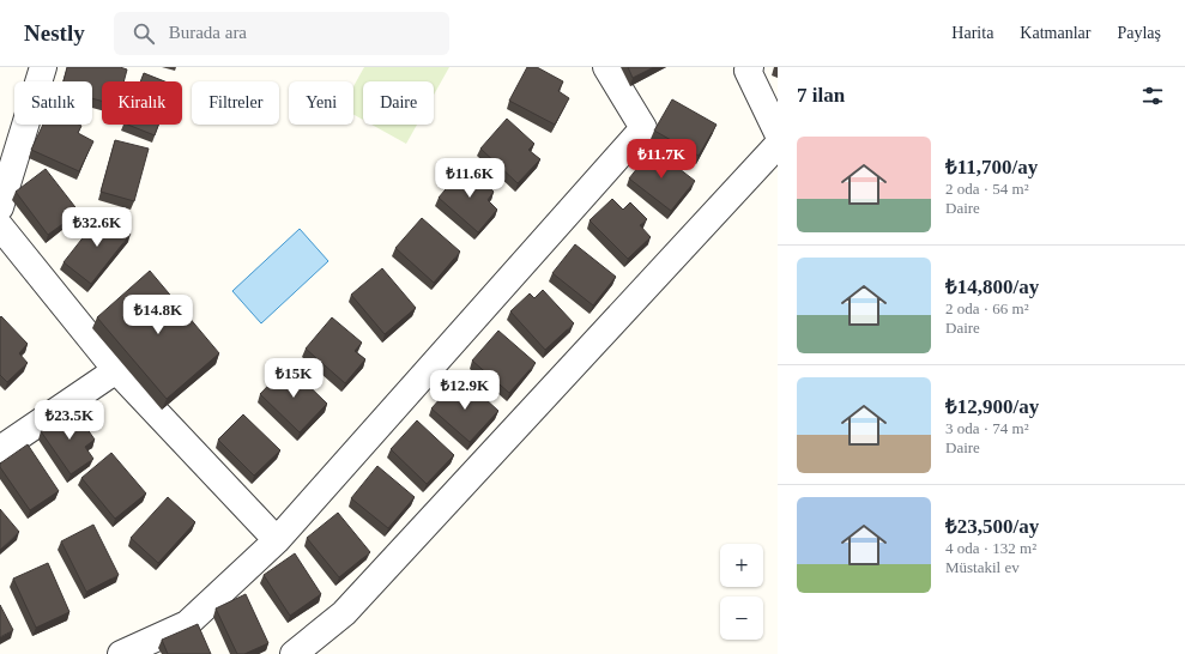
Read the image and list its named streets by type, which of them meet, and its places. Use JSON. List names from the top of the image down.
{
  "page": {
    "header": "Nestly",
    "search": "Burada ara",
    "nav": ["Harita", "Katmanlar", "Paylaş"],
    "heading": "7 ilan",
    "chip": [
      "Satılık",
      "Kiralık",
      "Filtreler",
      "Yeni",
      "Daire"
    ],
    "list": [
      {
        "name": "₺11,700/ay",
        "note": "2 oda · 54 m² · Daire"
      },
      {
        "name": "₺14,800/ay",
        "note": "2 oda · 66 m² · Daire"
      },
      {
        "name": "₺12,900/ay",
        "note": "3 oda · 74 m² · Daire"
      },
      {
        "name": "₺23,500/ay",
        "note": "4 oda · 132 m² · Müstakil ev"
      }
    ],
    "price": [
      "₺11.7K",
      "₺11.6K",
      "₺32.6K",
      "₺14.8K",
      "₺15K",
      "₺12.9K",
      "₺23.5K"
    ],
    "map_buttons": ["+", "−"]
  }
}
